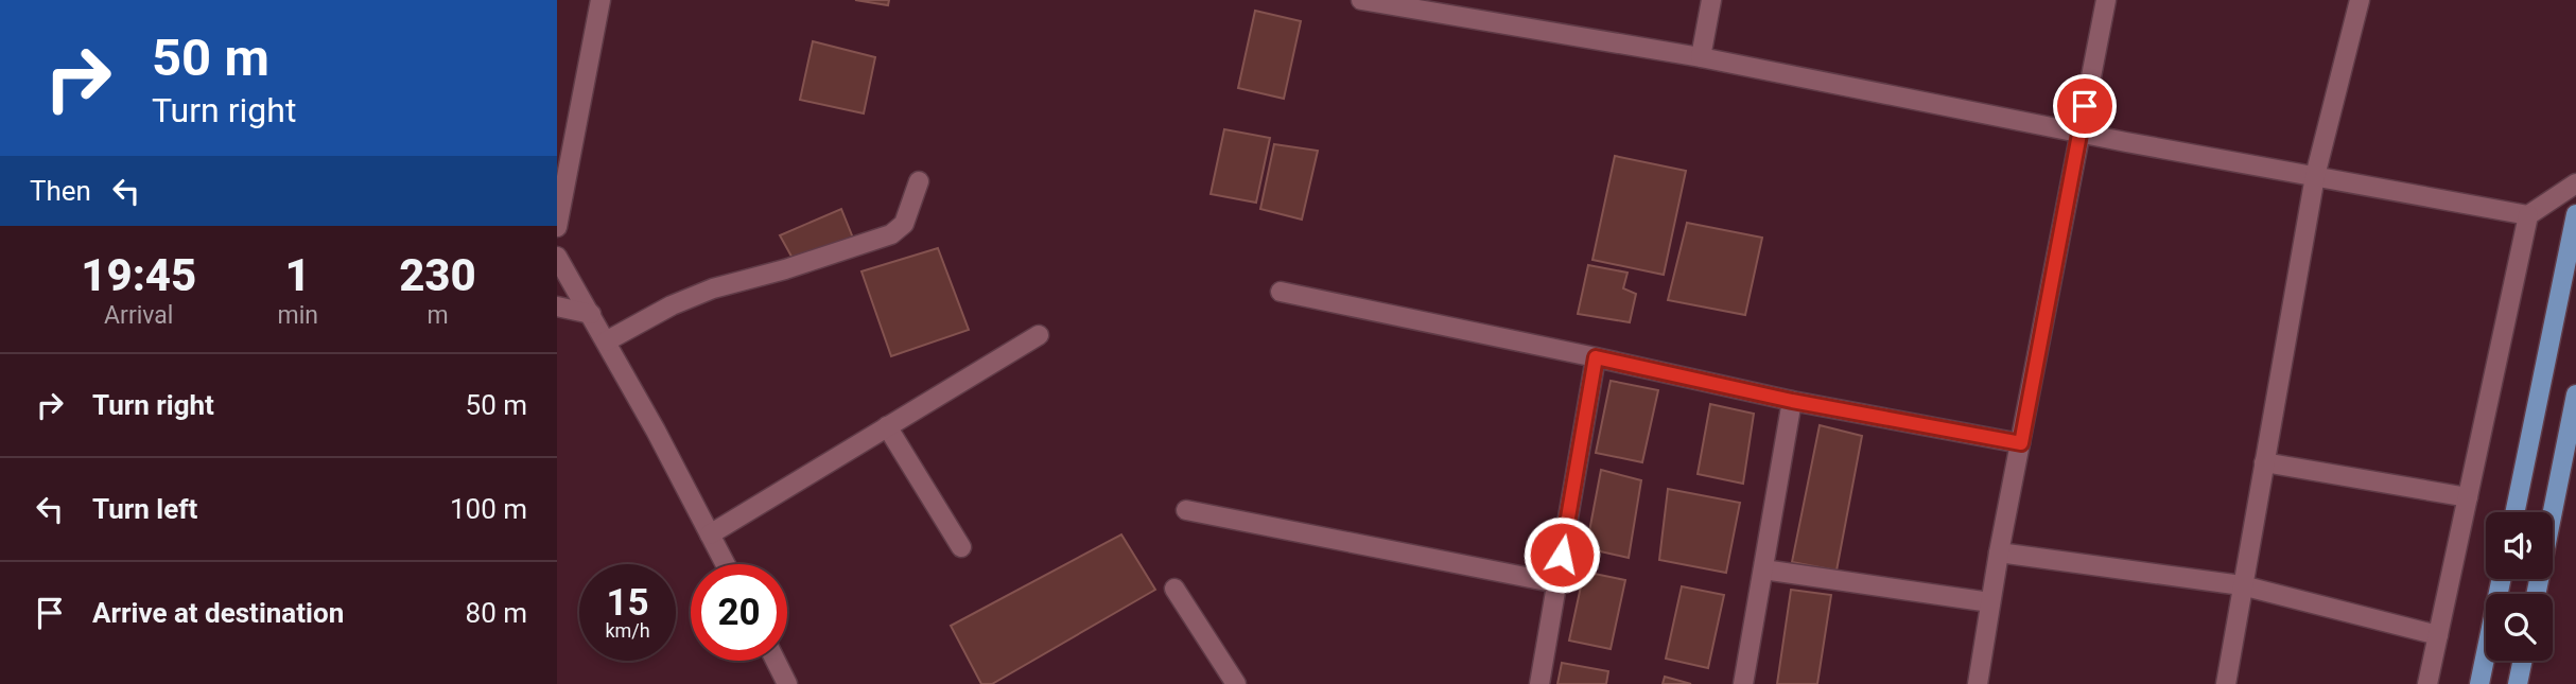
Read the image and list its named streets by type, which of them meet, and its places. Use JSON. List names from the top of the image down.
{
  "page": {
    "turn": ["50 m", "Turn right"],
    "then": "Then",
    "eta": [
      "19:45",
      "Arrival",
      "1",
      "min",
      "230",
      "m"
    ],
    "list": [
      {
        "name": "Turn right",
        "value": "50 m"
      },
      {
        "name": "Turn left",
        "value": "100 m"
      },
      {
        "name": "Arrive at destination",
        "value": "80 m"
      }
    ],
    "speed": "15 km/h",
    "limit": "20"
  }
}
